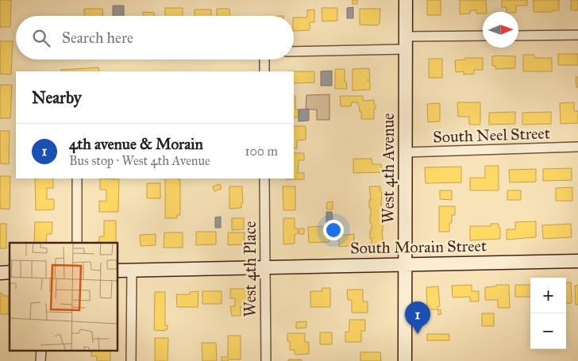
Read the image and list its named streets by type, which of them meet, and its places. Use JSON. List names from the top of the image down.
{
  "streets": {
    "street": [
      "South Neel Street",
      "West 4th Avenue",
      "South Morain Street",
      "West 4th Place"
    ]
  },
  "crossings": [
    ["South Neel Street", "West 4th Avenue"],
    ["West 4th Avenue", "South Morain Street"],
    ["South Morain Street", "West 4th Place"]
  ],
  "north": "right",
  "page": {
    "search": "Search here",
    "heading": "Nearby",
    "list": [
      {
        "mark": "1",
        "name": "4th avenue & Morain",
        "note": "Bus stop · West 4th Avenue",
        "value": "100 m"
      }
    ],
    "map_buttons": ["+", "−"],
    "pins": "1"
  }
}
